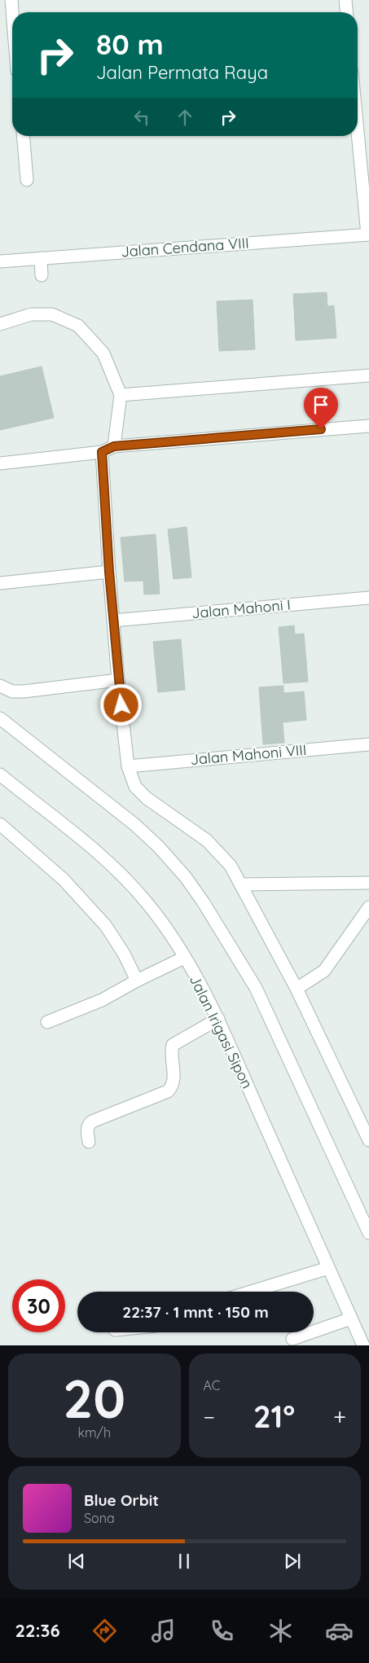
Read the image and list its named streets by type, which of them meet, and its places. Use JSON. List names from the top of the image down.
{
  "streets": {
    "street": [
      "Jalan Cendana VIII",
      "Jalan Mahoni I",
      "Jalan Mahoni VIII",
      "Jalan Irigasi Sipon"
    ]
  },
  "page": {
    "turn": ["80 m", "Jalan Permata Raya"],
    "limit": "30",
    "trip": "22:37 · 1 mnt · 150 m",
    "tile": [
      ["20", "km/h"],
      "AC"
    ],
    "heat": ["−", "21°", "+"],
    "song": ["Blue Orbit", "Sona"],
    "tabs": "22:36"
  }
}
